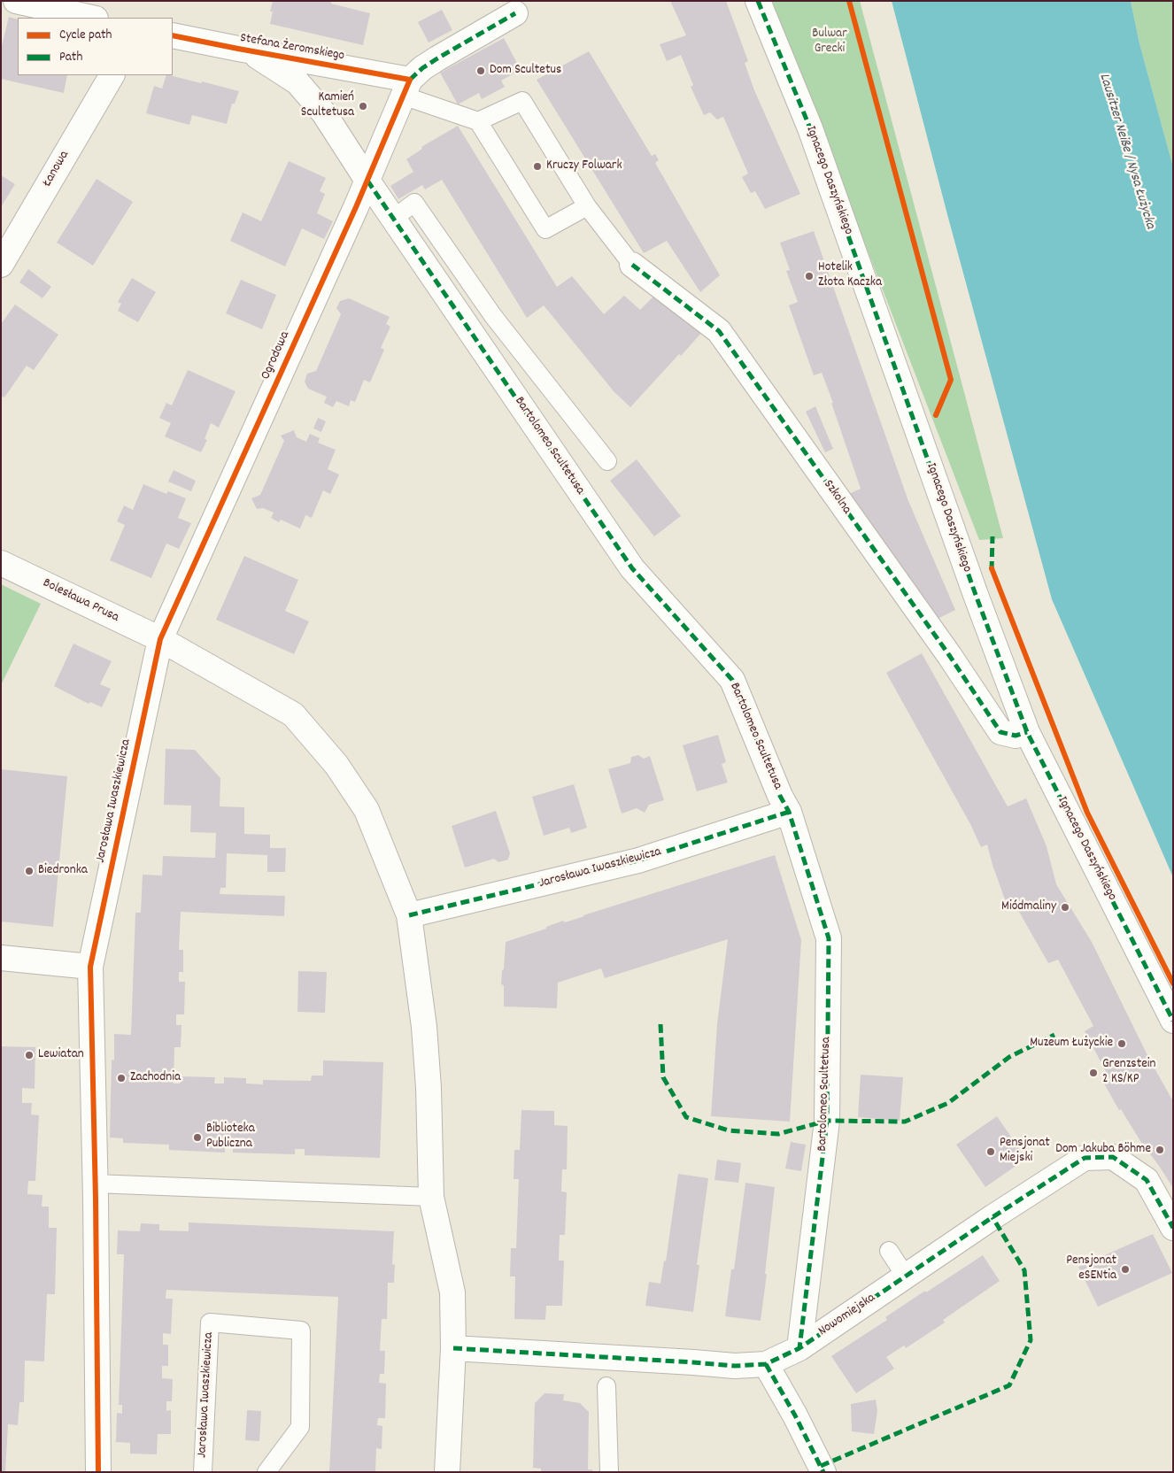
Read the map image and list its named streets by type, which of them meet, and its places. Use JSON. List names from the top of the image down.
{
  "streets": {
    "street": [
      "Stefana Żeromskiego",
      "Łanowa",
      "Ignacego Daszyńskiego",
      "Ogrodowa",
      "Bartolomeo Scultetusa",
      "Szkolna",
      "Bolesława Prusa",
      "Jarosława Iwaszkiewicza",
      "Nowomiejska"
    ]
  },
  "crossings": [
    ["Stefana Żeromskiego", "Ogrodowa"],
    ["Stefana Żeromskiego", "Bartolomeo Scultetusa"],
    ["Ignacego Daszyńskiego", "Szkolna"],
    ["Ogrodowa", "Bartolomeo Scultetusa"],
    ["Ogrodowa", "Bolesława Prusa"],
    ["Ogrodowa", "Jarosława Iwaszkiewicza"],
    ["Bartolomeo Scultetusa", "Jarosława Iwaszkiewicza"],
    ["Bartolomeo Scultetusa", "Nowomiejska"],
    ["Bolesława Prusa", "Jarosława Iwaszkiewicza"]
  ],
  "water": ["Lausitzer Neiße / Nysa Łużycka"],
  "parks": ["Bulwar Grecki"],
  "places": [
    "Dom Scultetus",
    "Kamień Scultetusa",
    "Kruczy Folwark",
    "Hotelik Złota Kaczka",
    "Biedronka",
    "Miódmaliny",
    "Muzeum Łużyckie",
    "Lewiatan",
    "Grenzstein 2 KS/KP",
    "Zachodnia",
    "Biblioteka Publiczna",
    "Dom Jakuba Böhme",
    "Pensjonat Miejski",
    "Pensjonat eSENtia"
  ],
  "legend": ["Cycle path", "Path"]
}
